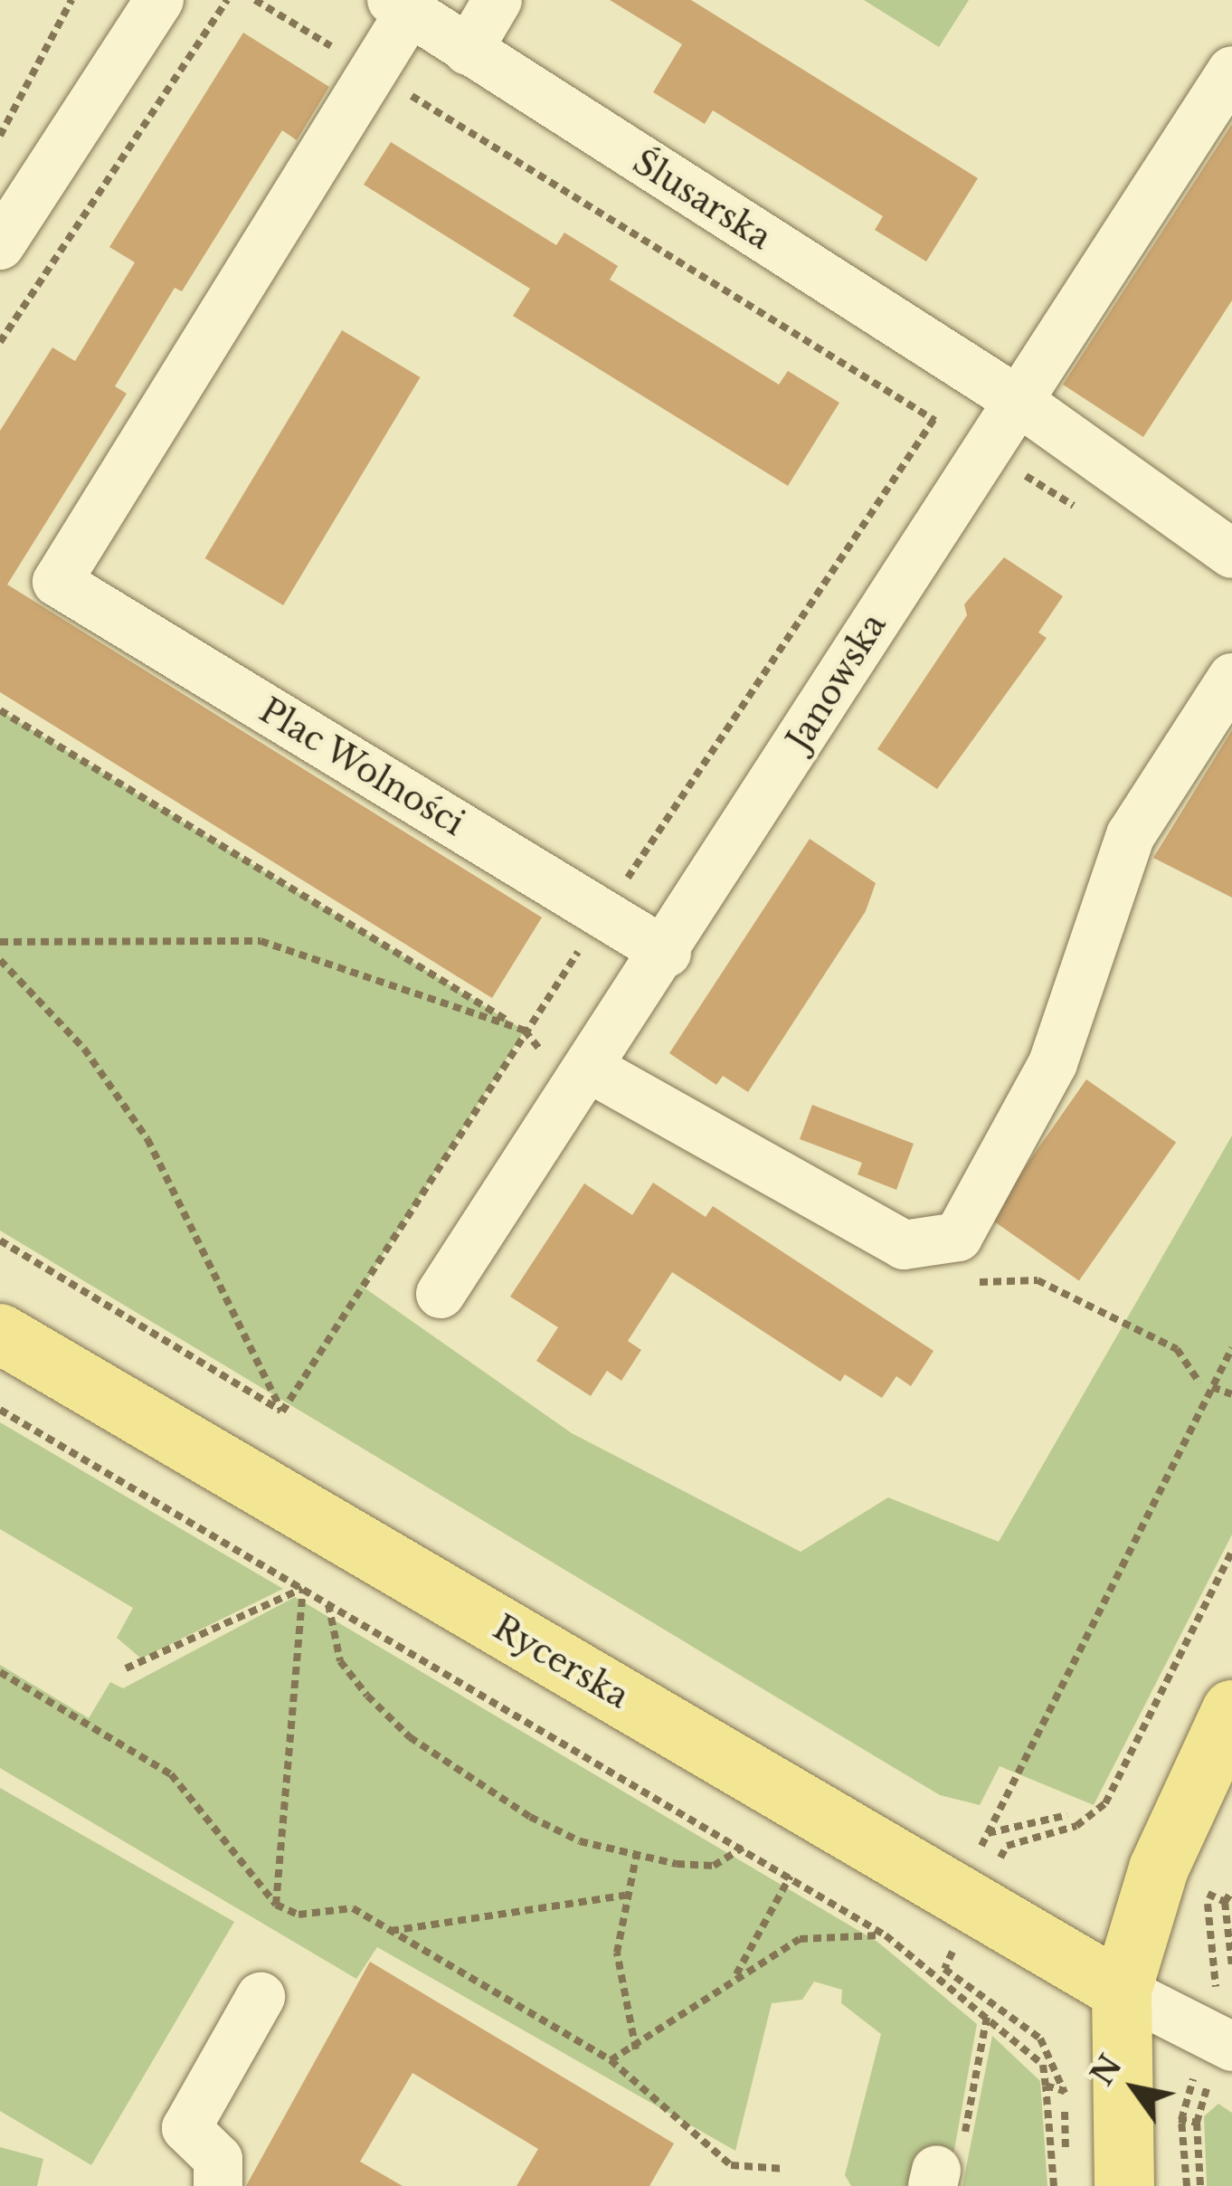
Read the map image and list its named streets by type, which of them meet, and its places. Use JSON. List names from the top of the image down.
{
  "streets": {
    "main road": ["Rycerska"],
    "street": ["Ślusarska", "Janowska", "Plac Wolności"]
  },
  "crossings": [
    ["Ślusarska", "Janowska"],
    ["Janowska", "Plac Wolności"]
  ],
  "north": "top left"
}
